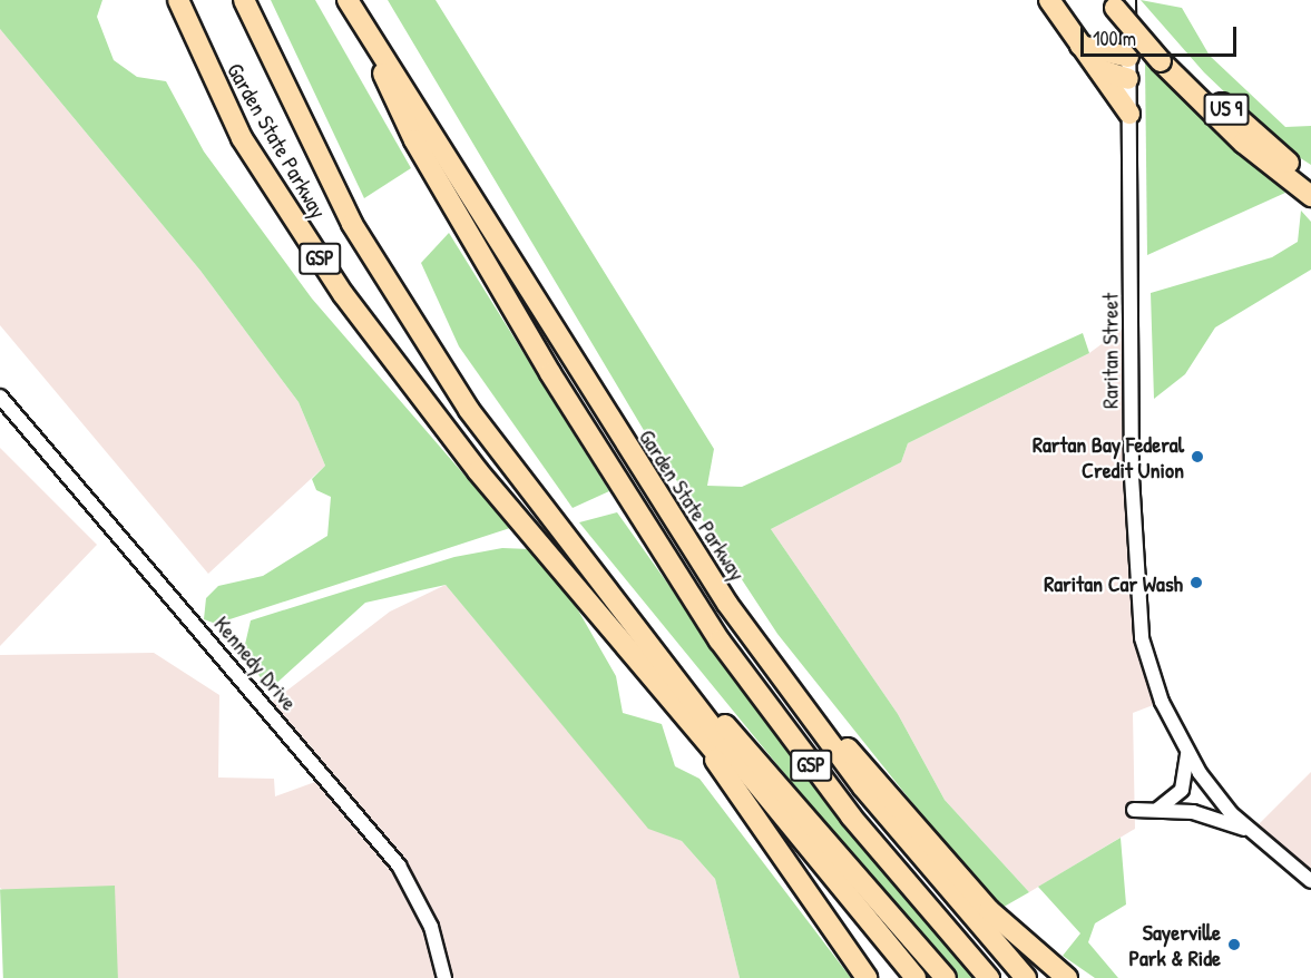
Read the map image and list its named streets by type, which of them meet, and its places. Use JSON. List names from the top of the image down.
{
  "streets": {
    "highway": ["US 9", "Garden State Parkway", "GSP"],
    "street": ["Raritan Street", "Kennedy Drive"]
  },
  "crossings": [
    ["US 9", "Raritan Street"]
  ],
  "places": ["Rartan Bay Federal Credit Union", "Raritan Car Wash", "Sayerville Park & Ride"],
  "scale_bar": "100 m"
}
